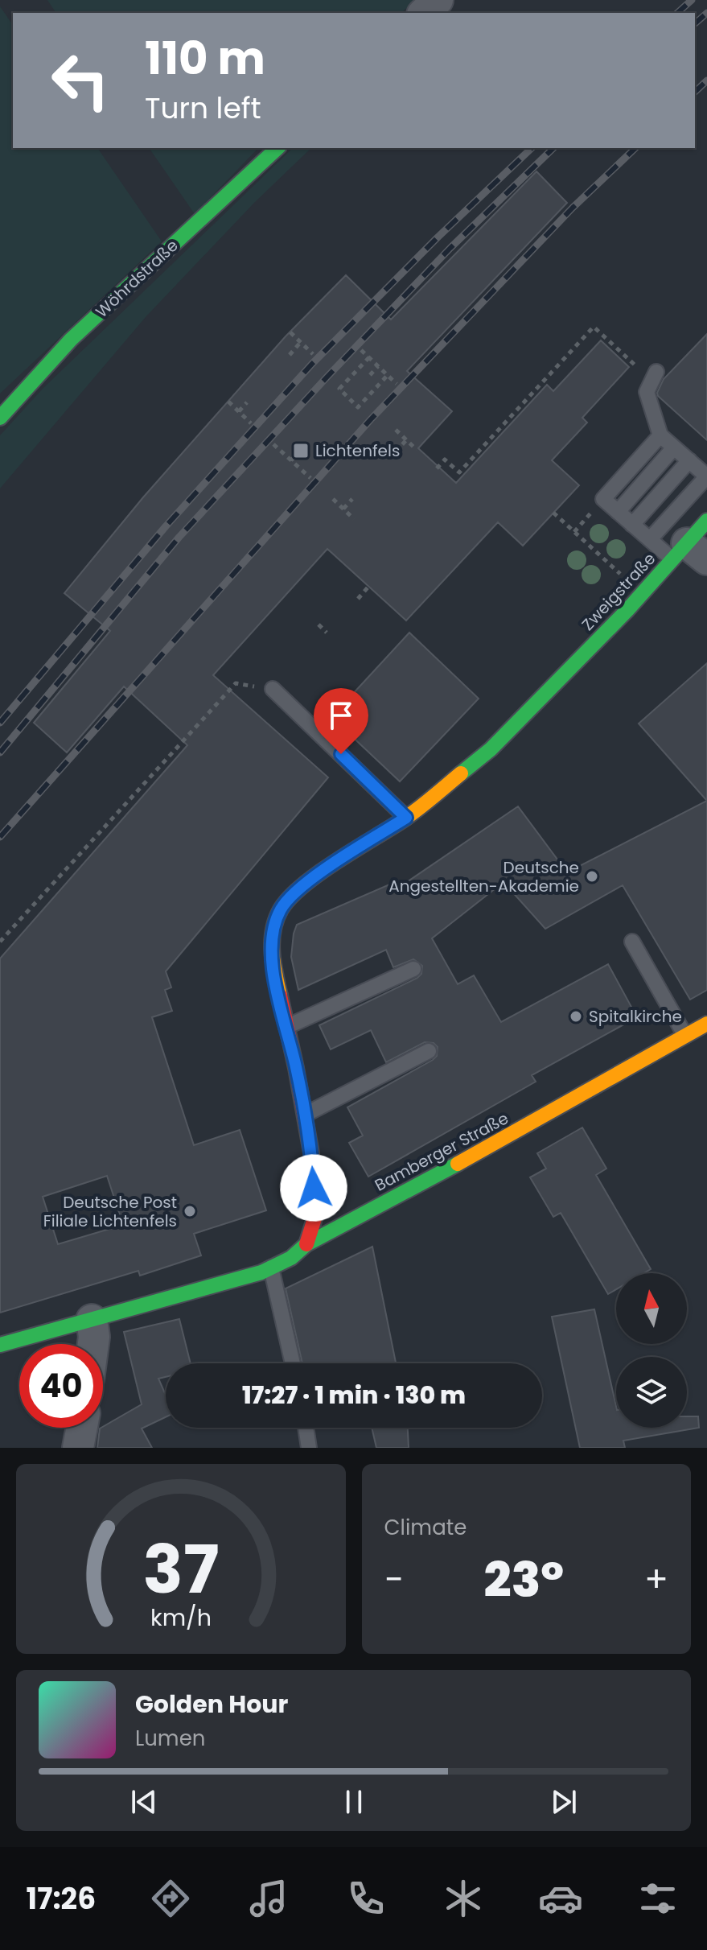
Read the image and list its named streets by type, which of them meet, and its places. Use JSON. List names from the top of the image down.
{
  "streets": {
    "street": ["Wöhrdstraße", "Zweigstraße", "Bamberger Straße"]
  },
  "crossings": [
    ["Zweigstraße", "Bamberger Straße"]
  ],
  "places": {
    "transit": ["Lichtenfels"],
    "other": ["Deutsche Angestellten-Akademie", "Spitalkirche", "Deutsche Post Filiale Lichtenfels"]
  },
  "north": "top",
  "page": {
    "turn": ["110 m", "Turn left"],
    "limit": "40",
    "trip": "17:27 · 1 min · 130 m",
    "tile": "Climate",
    "heat": ["−", "23°", "+"],
    "song": ["Golden Hour", "Lumen"],
    "tabs": "17:26",
    "gauge": ["37", "km/h"]
  }
}
